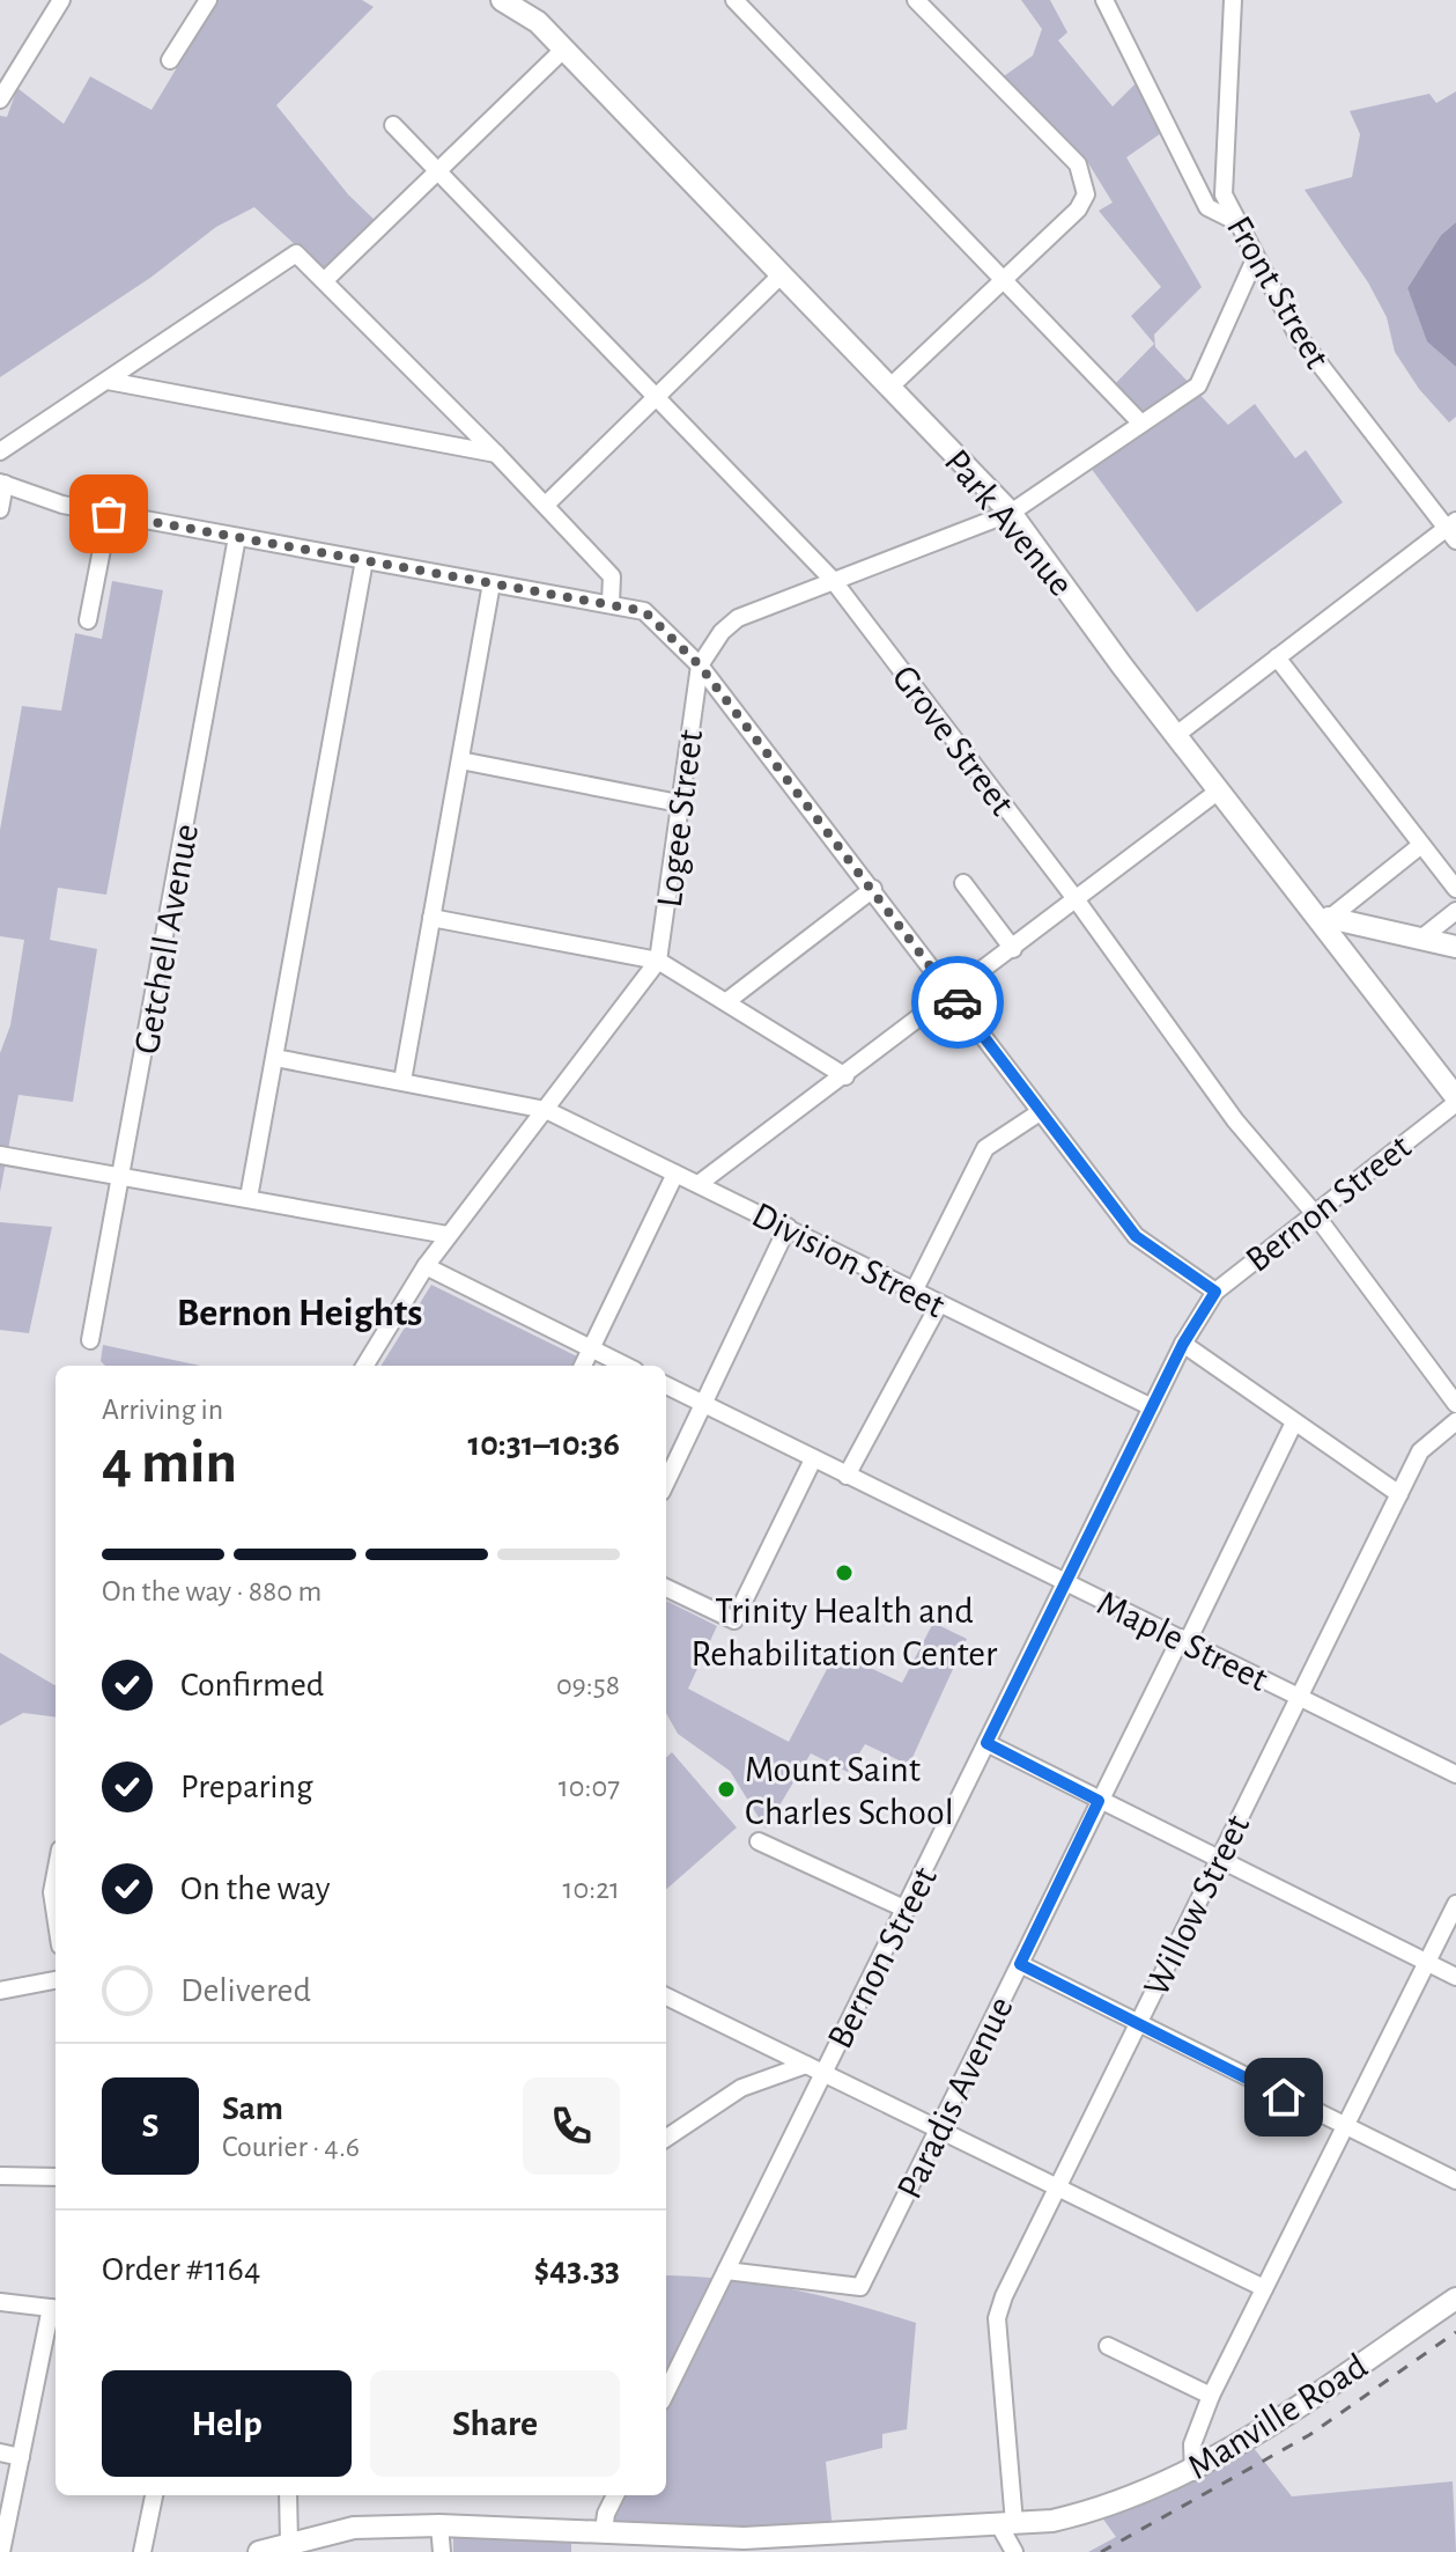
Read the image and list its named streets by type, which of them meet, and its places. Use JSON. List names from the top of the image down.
{
  "streets": {
    "main road": ["Park Avenue", "Manville Road"],
    "street": [
      "Front Street",
      "Grove Street",
      "Logee Street",
      "Getchell Avenue",
      "Bernon Street",
      "Division Street",
      "Maple Street",
      "Willow Street",
      "Paradis Avenue"
    ]
  },
  "crossings": [
    ["Front Street", "Logee Street"],
    ["Park Avenue", "Logee Street"],
    ["Park Avenue", "Bernon Street"],
    ["Grove Street", "Logee Street"],
    ["Grove Street", "Bernon Street"],
    ["Logee Street", "Division Street"],
    ["Bernon Street", "Division Street"],
    ["Bernon Street", "Maple Street"],
    ["Bernon Street", "Paradis Avenue"],
    ["Maple Street", "Willow Street"],
    ["Maple Street", "Paradis Avenue"],
    ["Willow Street", "Manville Road"]
  ],
  "districts": ["Bernon Heights"],
  "places": ["Trinity Health and Rehabilitation Center", "Mount Saint Charles School"],
  "page": {
    "heading": ["4 min", "Arriving in", "10:31–10:36"],
    "panel": [
      "Sam",
      "Courier · 4.6",
      "Order #1164",
      "$43.33"
    ],
    "bar": "On the way · 880 m",
    "list": [
      ["Confirmed", "09:58"],
      ["Preparing", "10:07"],
      ["On the way", "10:21"],
      "Delivered"
    ],
    "round": "S",
    "buttons": ["Help", "Share"]
  }
}
